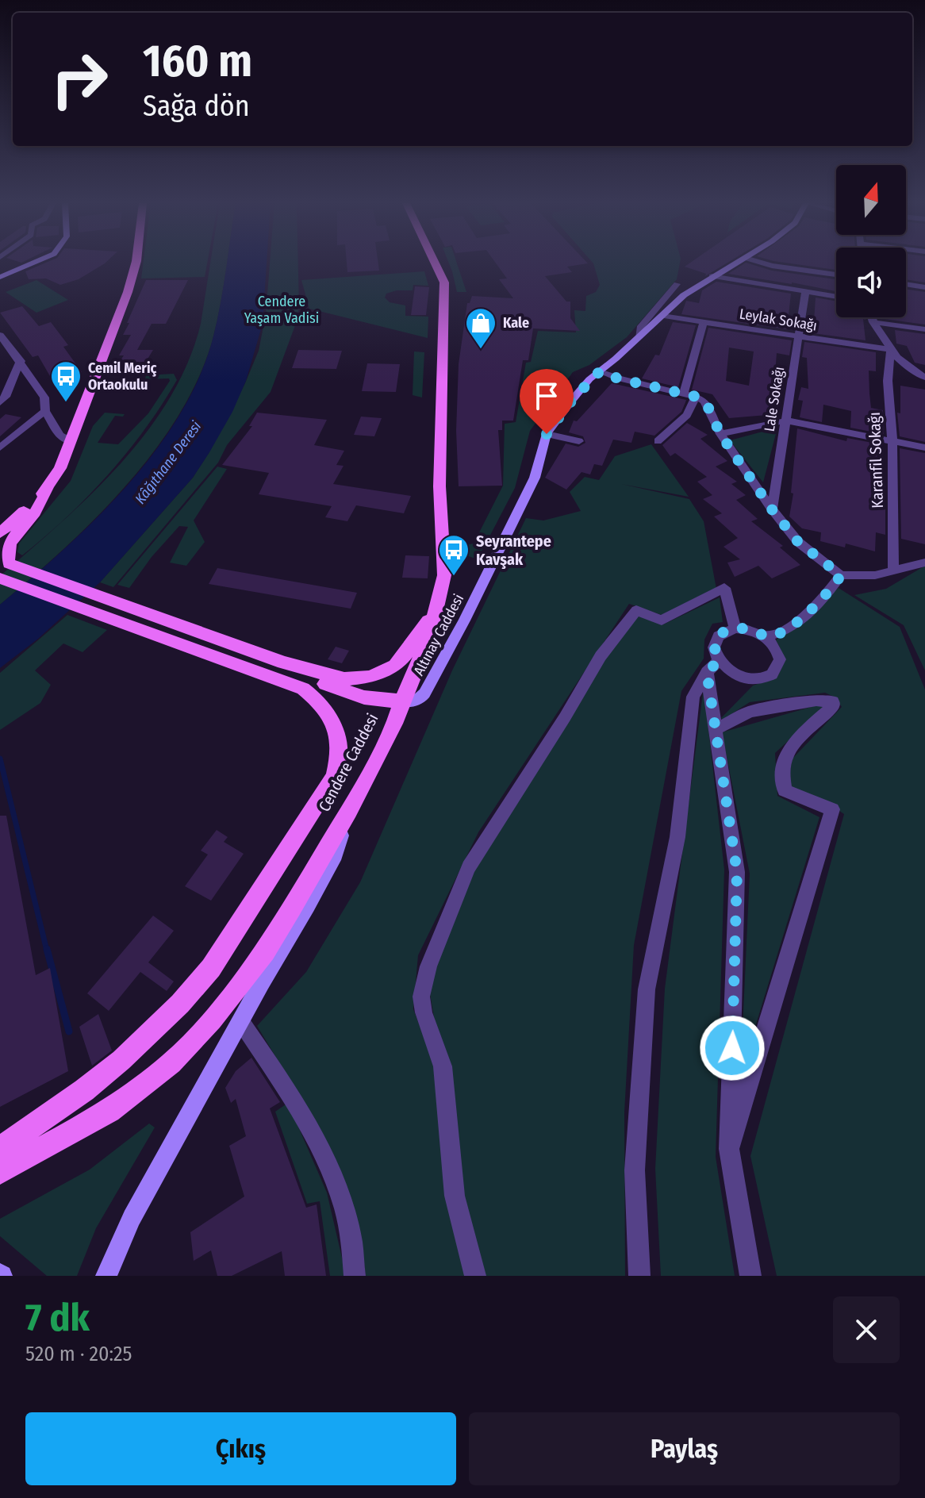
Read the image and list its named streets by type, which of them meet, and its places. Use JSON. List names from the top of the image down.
{
  "streets": {
    "main road": ["Cendere Caddesi"],
    "street": [
      "Leylak Sokağı",
      "Lale Sokağı",
      "Karanfil Sokağı",
      "Altınay Caddesi"
    ]
  },
  "crossings": [
    ["Leylak Sokağı", "Lale Sokağı"],
    ["Leylak Sokağı", "Karanfil Sokağı"],
    ["Leylak Sokağı", "Altınay Caddesi"],
    ["Altınay Caddesi", "Cendere Caddesi"]
  ],
  "water": ["Kâğıthane Deresi"],
  "parks": ["Cendere Yaşam Vadisi"],
  "places": {
    "shop": ["Kale"],
    "bus stop": ["Cemil Meriç Ortaokulu", "Seyrantepe Kavşak"]
  },
  "north": "top",
  "page": {
    "turn": ["160 m", "Sağa dön"],
    "heading": ["7 dk", "520 m · 20:25"],
    "buttons": ["Çıkış", "Paylaş"]
  }
}
